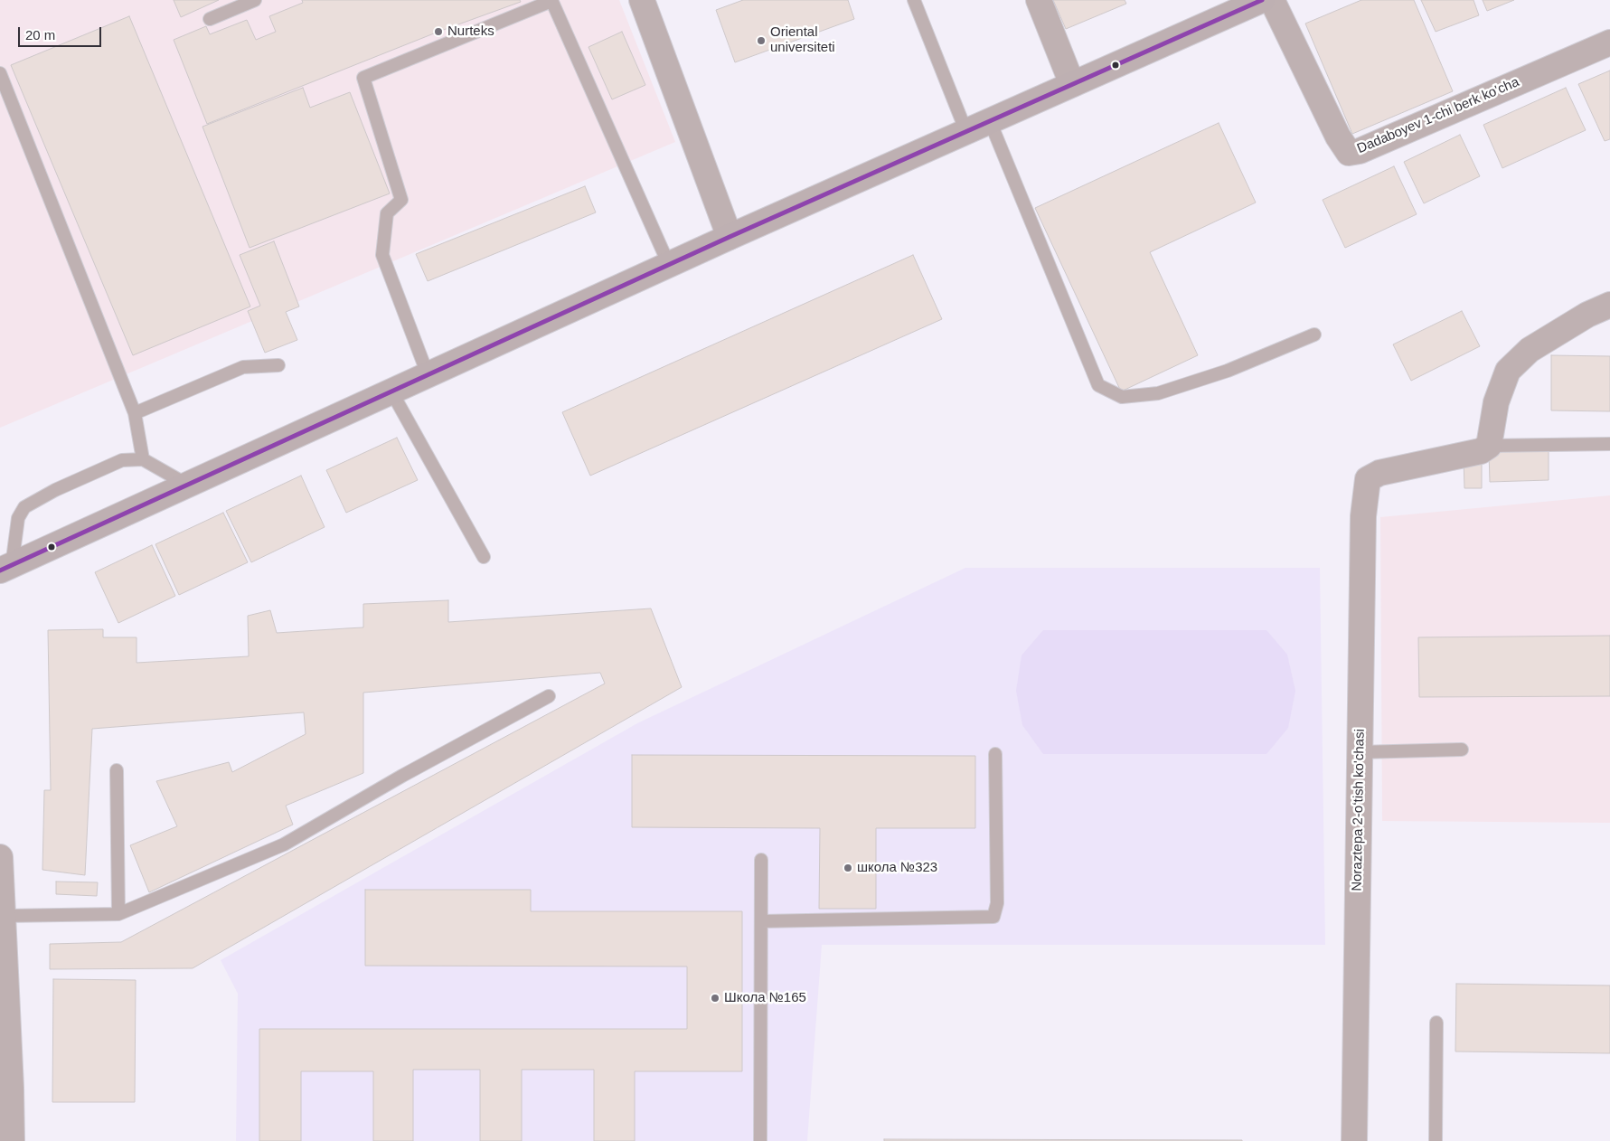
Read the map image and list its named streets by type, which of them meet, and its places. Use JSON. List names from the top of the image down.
{
  "streets": {
    "street": ["Dadaboyev 1-chi berk ko'cha", "Noraztepa 2-oʻtish ko'chasi"]
  },
  "places": [
    "Nurteks",
    "Oriental universiteti",
    "школа №323",
    "Школа №165"
  ],
  "scale_bar": "20 m"
}
